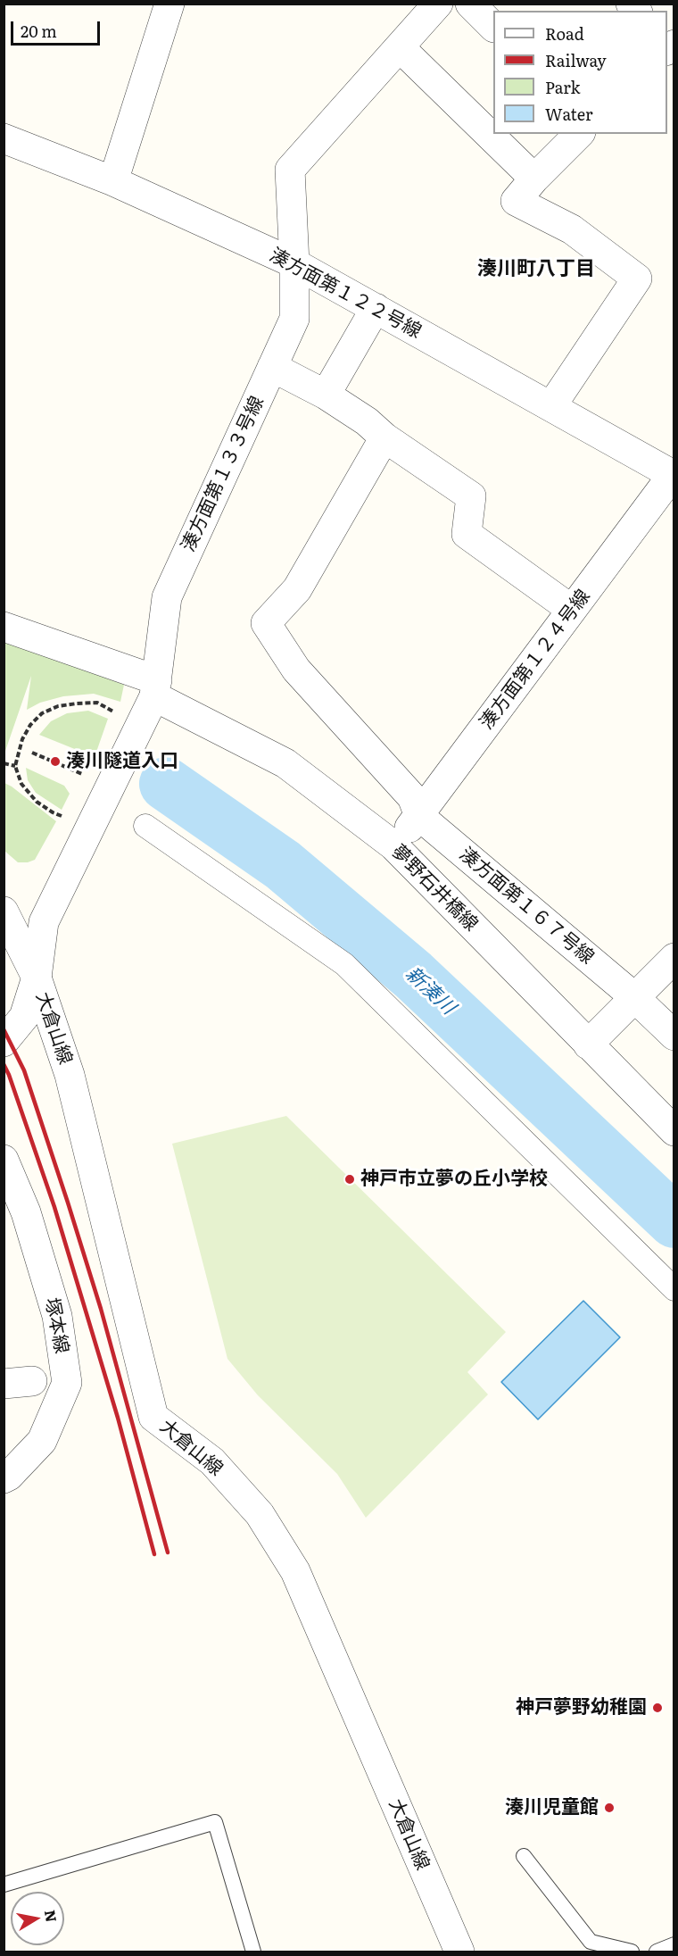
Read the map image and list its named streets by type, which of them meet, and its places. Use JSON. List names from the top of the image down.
{
  "streets": {
    "street": [
      "湊方面第１２２号線",
      "湊方面第１３３号線",
      "湊方面第１２４号線",
      "夢野石井橋線",
      "湊方面第１６７号線",
      "大倉山線",
      "塚本線"
    ]
  },
  "crossings": [
    ["湊方面第１２２号線", "湊方面第１３３号線"],
    ["湊方面第１２２号線", "湊方面第１２４号線"],
    ["湊方面第１３３号線", "夢野石井橋線"],
    ["湊方面第１３３号線", "大倉山線"],
    ["湊方面第１２４号線", "夢野石井橋線"],
    ["湊方面第１２４号線", "湊方面第１６７号線"]
  ],
  "districts": ["湊川町八丁目"],
  "water": ["新湊川"],
  "places": [
    "湊川隧道入口",
    "神戸市立夢の丘小学校",
    "神戸夢野幼稚園",
    "湊川児童館"
  ],
  "legend": [
    "Road",
    "Railway",
    "Park",
    "Water"
  ],
  "scale_bar": "20 m",
  "north": "right"
}
